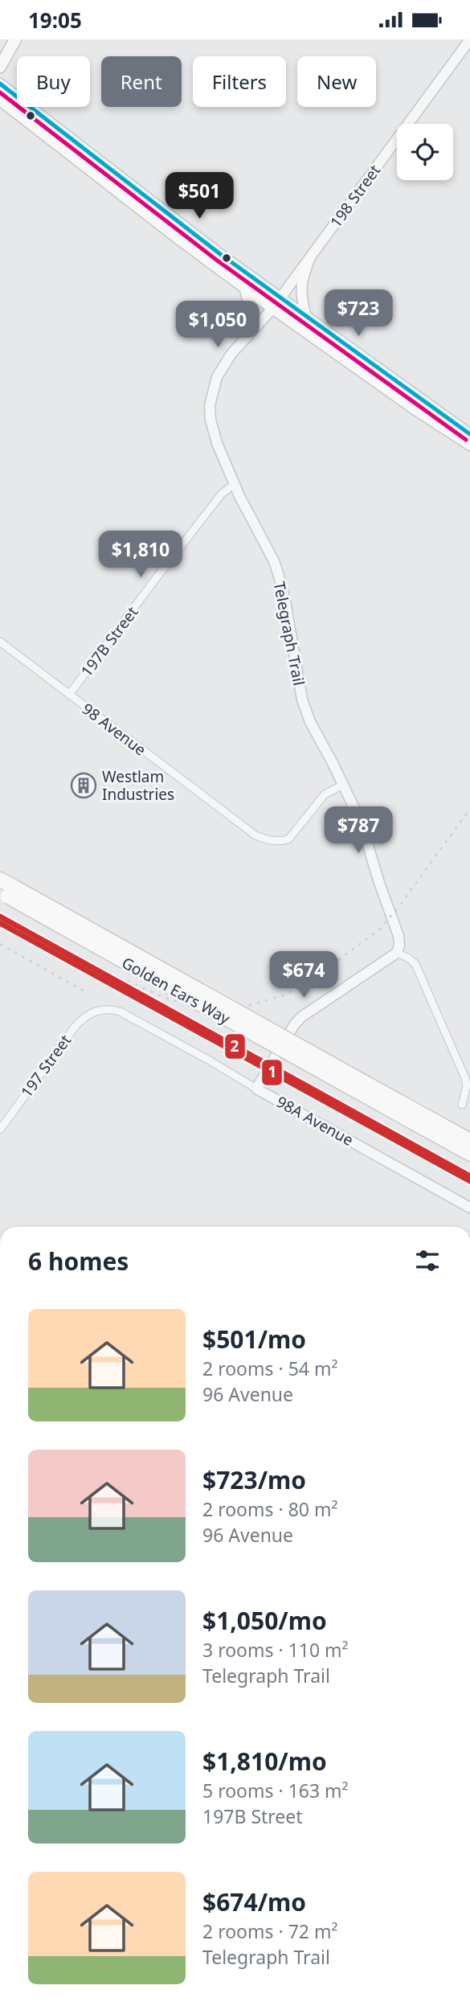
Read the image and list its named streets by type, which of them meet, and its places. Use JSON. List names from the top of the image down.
{
  "streets": {
    "highway": ["Golden Ears Way"],
    "street": [
      "198 Street",
      "Telegraph Trail",
      "197B Street",
      "98 Avenue",
      "197 Street",
      "98A Avenue"
    ]
  },
  "crossings": [
    ["198 Street", "Telegraph Trail"],
    ["Telegraph Trail", "197B Street"],
    ["Telegraph Trail", "98 Avenue"],
    ["197B Street", "98 Avenue"],
    ["197 Street", "98A Avenue"]
  ],
  "places": {
    "building": ["Westlam Industries"]
  },
  "lines": ["rail line 2", "transit line 1"],
  "page": {
    "status": "19:05",
    "chip": [
      "Buy",
      "Rent",
      "Filters",
      "New"
    ],
    "price": [
      "$501",
      "$723",
      "$1,050",
      "$1,810",
      "$787",
      "$674"
    ],
    "heading": "6 homes",
    "list": [
      {
        "name": "$501/mo",
        "note": "2 rooms · 54 m² · 96 Avenue"
      },
      {
        "name": "$723/mo",
        "note": "2 rooms · 80 m² · 96 Avenue"
      },
      {
        "name": "$1,050/mo",
        "note": "3 rooms · 110 m² · Telegraph Trail"
      },
      {
        "name": "$1,810/mo",
        "note": "5 rooms · 163 m² · 197B Street"
      },
      {
        "name": "$674/mo",
        "note": "2 rooms · 72 m² · Telegraph Trail"
      }
    ]
  }
}
